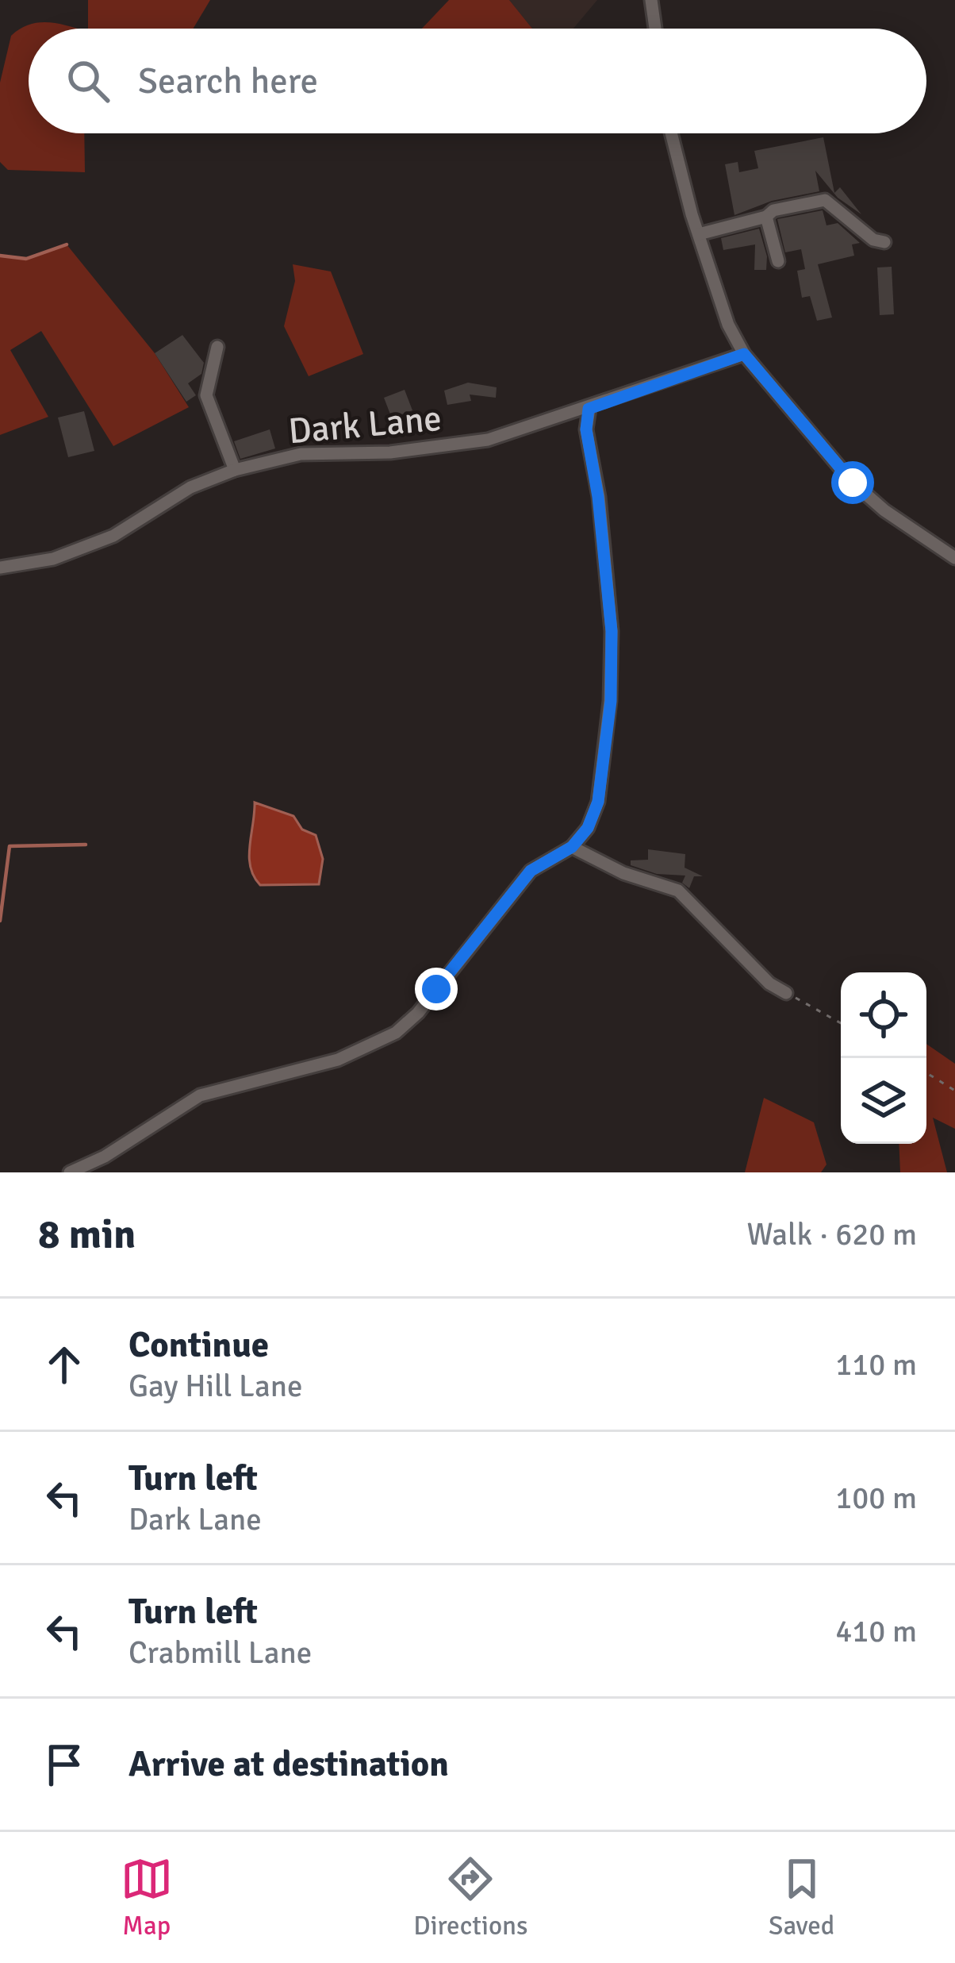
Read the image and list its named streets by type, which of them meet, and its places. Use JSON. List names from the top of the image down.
{
  "streets": {
    "street": ["Dark Lane"]
  },
  "page": {
    "search": "Search here",
    "heading": ["8 min", "Walk · 620 m"],
    "list": [
      ["Continue", "Gay Hill Lane", "110 m"],
      ["Turn left", "Dark Lane", "100 m"],
      ["Turn left", "Crabmill Lane", "410 m"],
      "Arrive at destination"
    ],
    "nav": ["Map", "Directions", "Saved"]
  }
}
